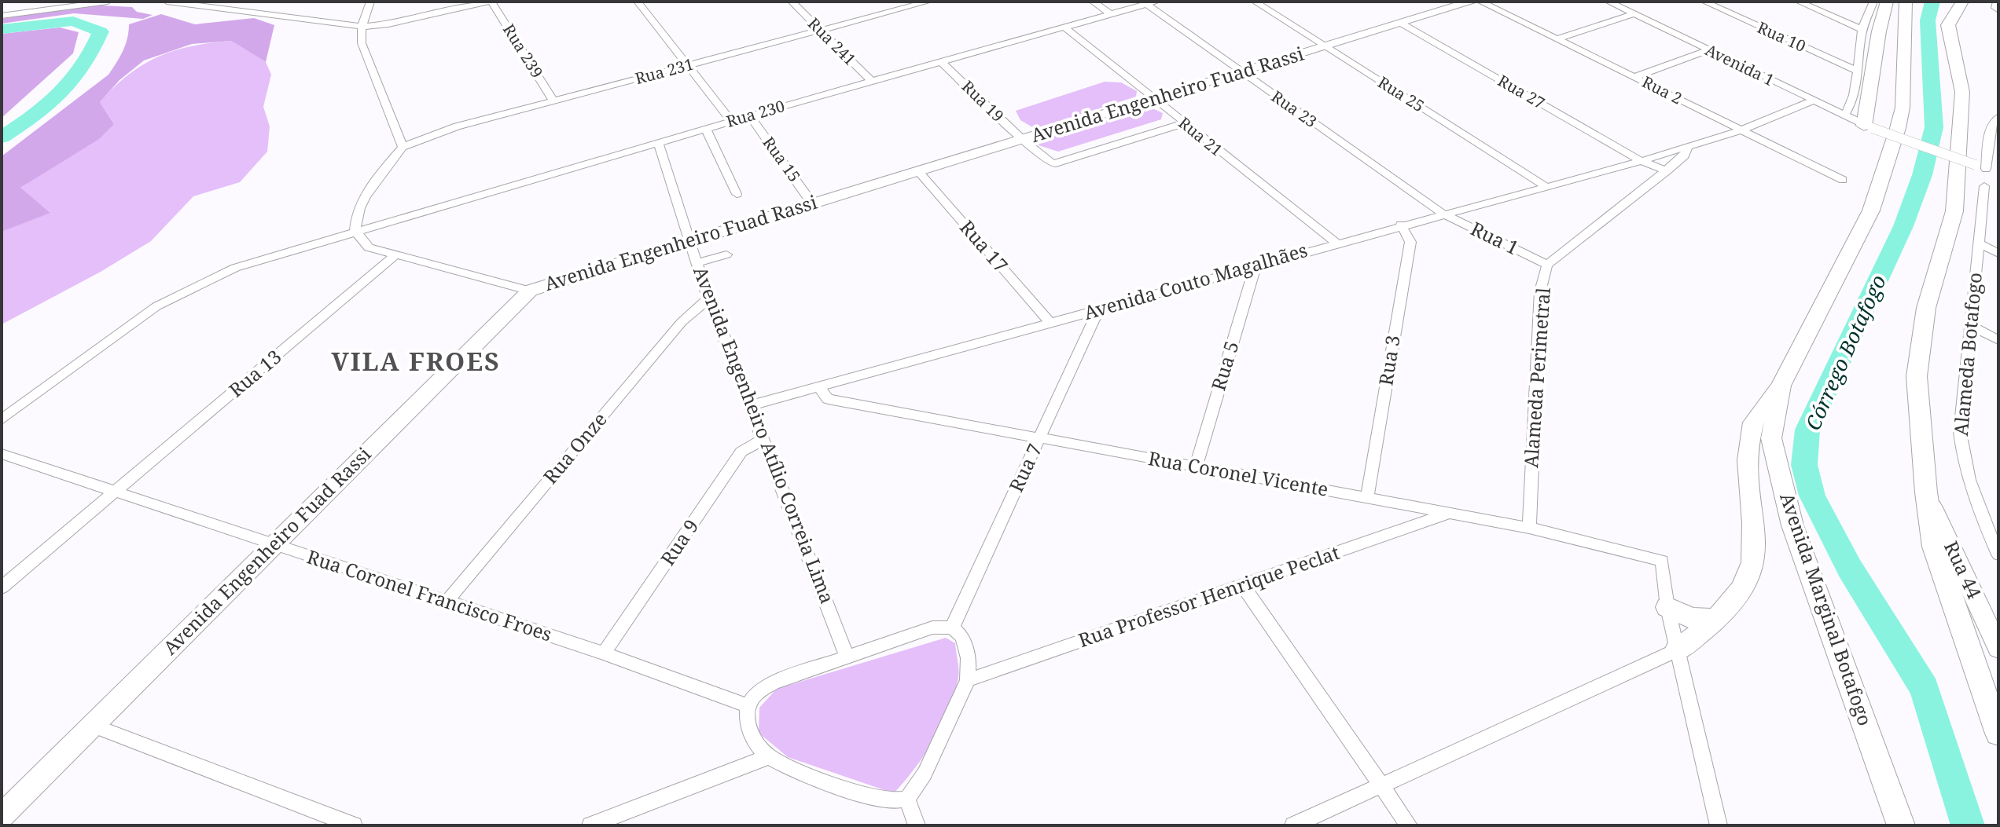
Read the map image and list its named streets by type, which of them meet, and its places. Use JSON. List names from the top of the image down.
{
  "streets": {
    "main road": ["Avenida Engenheiro Fuad Rassi", "Rua 44", "Avenida Marginal Botafogo"],
    "street": [
      "Rua 10",
      "Rua 241",
      "Rua 239",
      "Avenida 1",
      "Rua 231",
      "Rua 2",
      "Rua 27",
      "Rua 25",
      "Rua 19",
      "Rua 23",
      "Rua 230",
      "Rua 21",
      "Rua 15",
      "Rua 1",
      "Rua 17",
      "Avenida Couto Magalhães",
      "Alameda Botafogo",
      "Rua 3",
      "Rua 5",
      "Rua 13",
      "Alameda Perimetral",
      "Avenida Engenheiro Atílio Correia Lima",
      "Rua Onze",
      "Rua 7",
      "Rua Coronel Vicente",
      "Rua 9",
      "Rua Coronel Francisco Froes",
      "Rua Professor Henrique Peclat"
    ]
  },
  "crossings": [
    ["Rua 241", "Rua 231"],
    ["Rua 241", "Rua 230"],
    ["Rua 239", "Rua 231"],
    ["Rua 27", "Avenida Engenheiro Fuad Rassi"],
    ["Rua 27", "Avenida Couto Magalhães"],
    ["Rua 25", "Avenida Engenheiro Fuad Rassi"],
    ["Rua 25", "Avenida Couto Magalhães"],
    ["Avenida Engenheiro Fuad Rassi", "Rua 19"],
    ["Avenida Engenheiro Fuad Rassi", "Rua 23"],
    ["Avenida Engenheiro Fuad Rassi", "Rua 21"],
    ["Avenida Engenheiro Fuad Rassi", "Rua 15"],
    ["Avenida Engenheiro Fuad Rassi", "Rua 17"],
    ["Avenida Engenheiro Fuad Rassi", "Avenida Engenheiro Atílio Correia Lima"],
    ["Avenida Engenheiro Fuad Rassi", "Rua Coronel Francisco Froes"],
    ["Rua 19", "Rua 230"],
    ["Rua 19", "Rua 21"],
    ["Rua 23", "Rua 230"],
    ["Rua 23", "Rua 1"],
    ["Rua 23", "Avenida Couto Magalhães"],
    ["Rua 230", "Rua 21"],
    ["Rua 230", "Rua 15"],
    ["Rua 230", "Avenida Engenheiro Atílio Correia Lima"],
    ["Rua 21", "Avenida Couto Magalhães"],
    ["Rua 1", "Avenida Couto Magalhães"],
    ["Rua 1", "Alameda Perimetral"],
    ["Rua 17", "Avenida Couto Magalhães"],
    ["Avenida Couto Magalhães", "Rua 3"],
    ["Avenida Couto Magalhães", "Rua 5"],
    ["Avenida Couto Magalhães", "Alameda Perimetral"],
    ["Avenida Couto Magalhães", "Avenida Engenheiro Atílio Correia Lima"],
    ["Avenida Couto Magalhães", "Rua 7"],
    ["Avenida Couto Magalhães", "Rua Coronel Vicente"],
    ["Rua 3", "Rua Coronel Vicente"],
    ["Rua 5", "Rua Coronel Vicente"],
    ["Rua 13", "Rua Coronel Francisco Froes"],
    ["Alameda Perimetral", "Rua Coronel Vicente"],
    ["Avenida Engenheiro Atílio Correia Lima", "Rua Onze"],
    ["Avenida Engenheiro Atílio Correia Lima", "Rua 9"],
    ["Rua Onze", "Rua Coronel Francisco Froes"],
    ["Rua 7", "Rua Coronel Vicente"],
    ["Rua Coronel Vicente", "Rua Professor Henrique Peclat"],
    ["Rua 9", "Rua Coronel Francisco Froes"]
  ],
  "districts": ["VILA FROES"],
  "water": ["Córrego Botafogo"]
}
